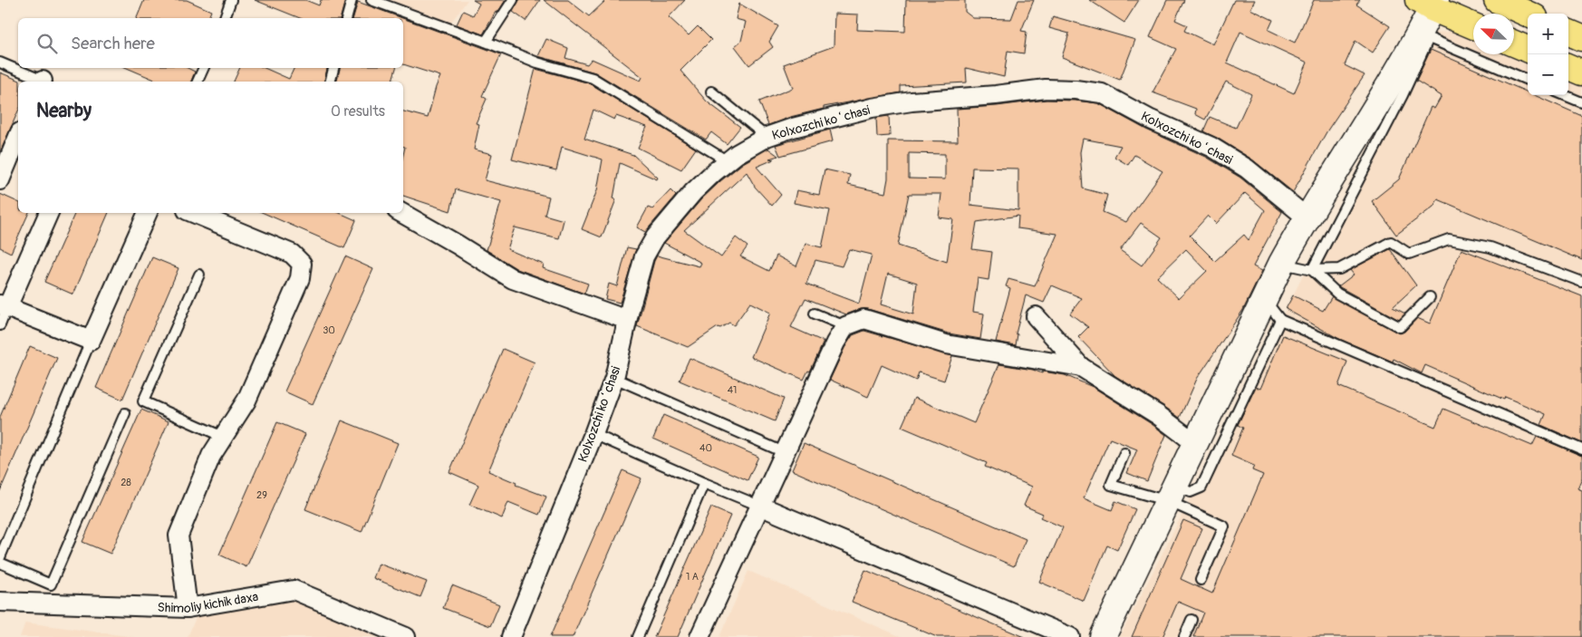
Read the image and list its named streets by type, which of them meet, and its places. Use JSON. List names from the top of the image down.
{
  "streets": {
    "street": ["Kolxozchi koʻchasi", "Shimoliy kichik daxa"]
  },
  "house_numbers": [
    "30",
    "41",
    "40",
    "28",
    "29",
    "1 А"
  ],
  "north": "top left",
  "page": {
    "map_buttons": ["+", "−"],
    "search": "Search here",
    "heading": ["Nearby", "0 results"]
  }
}
